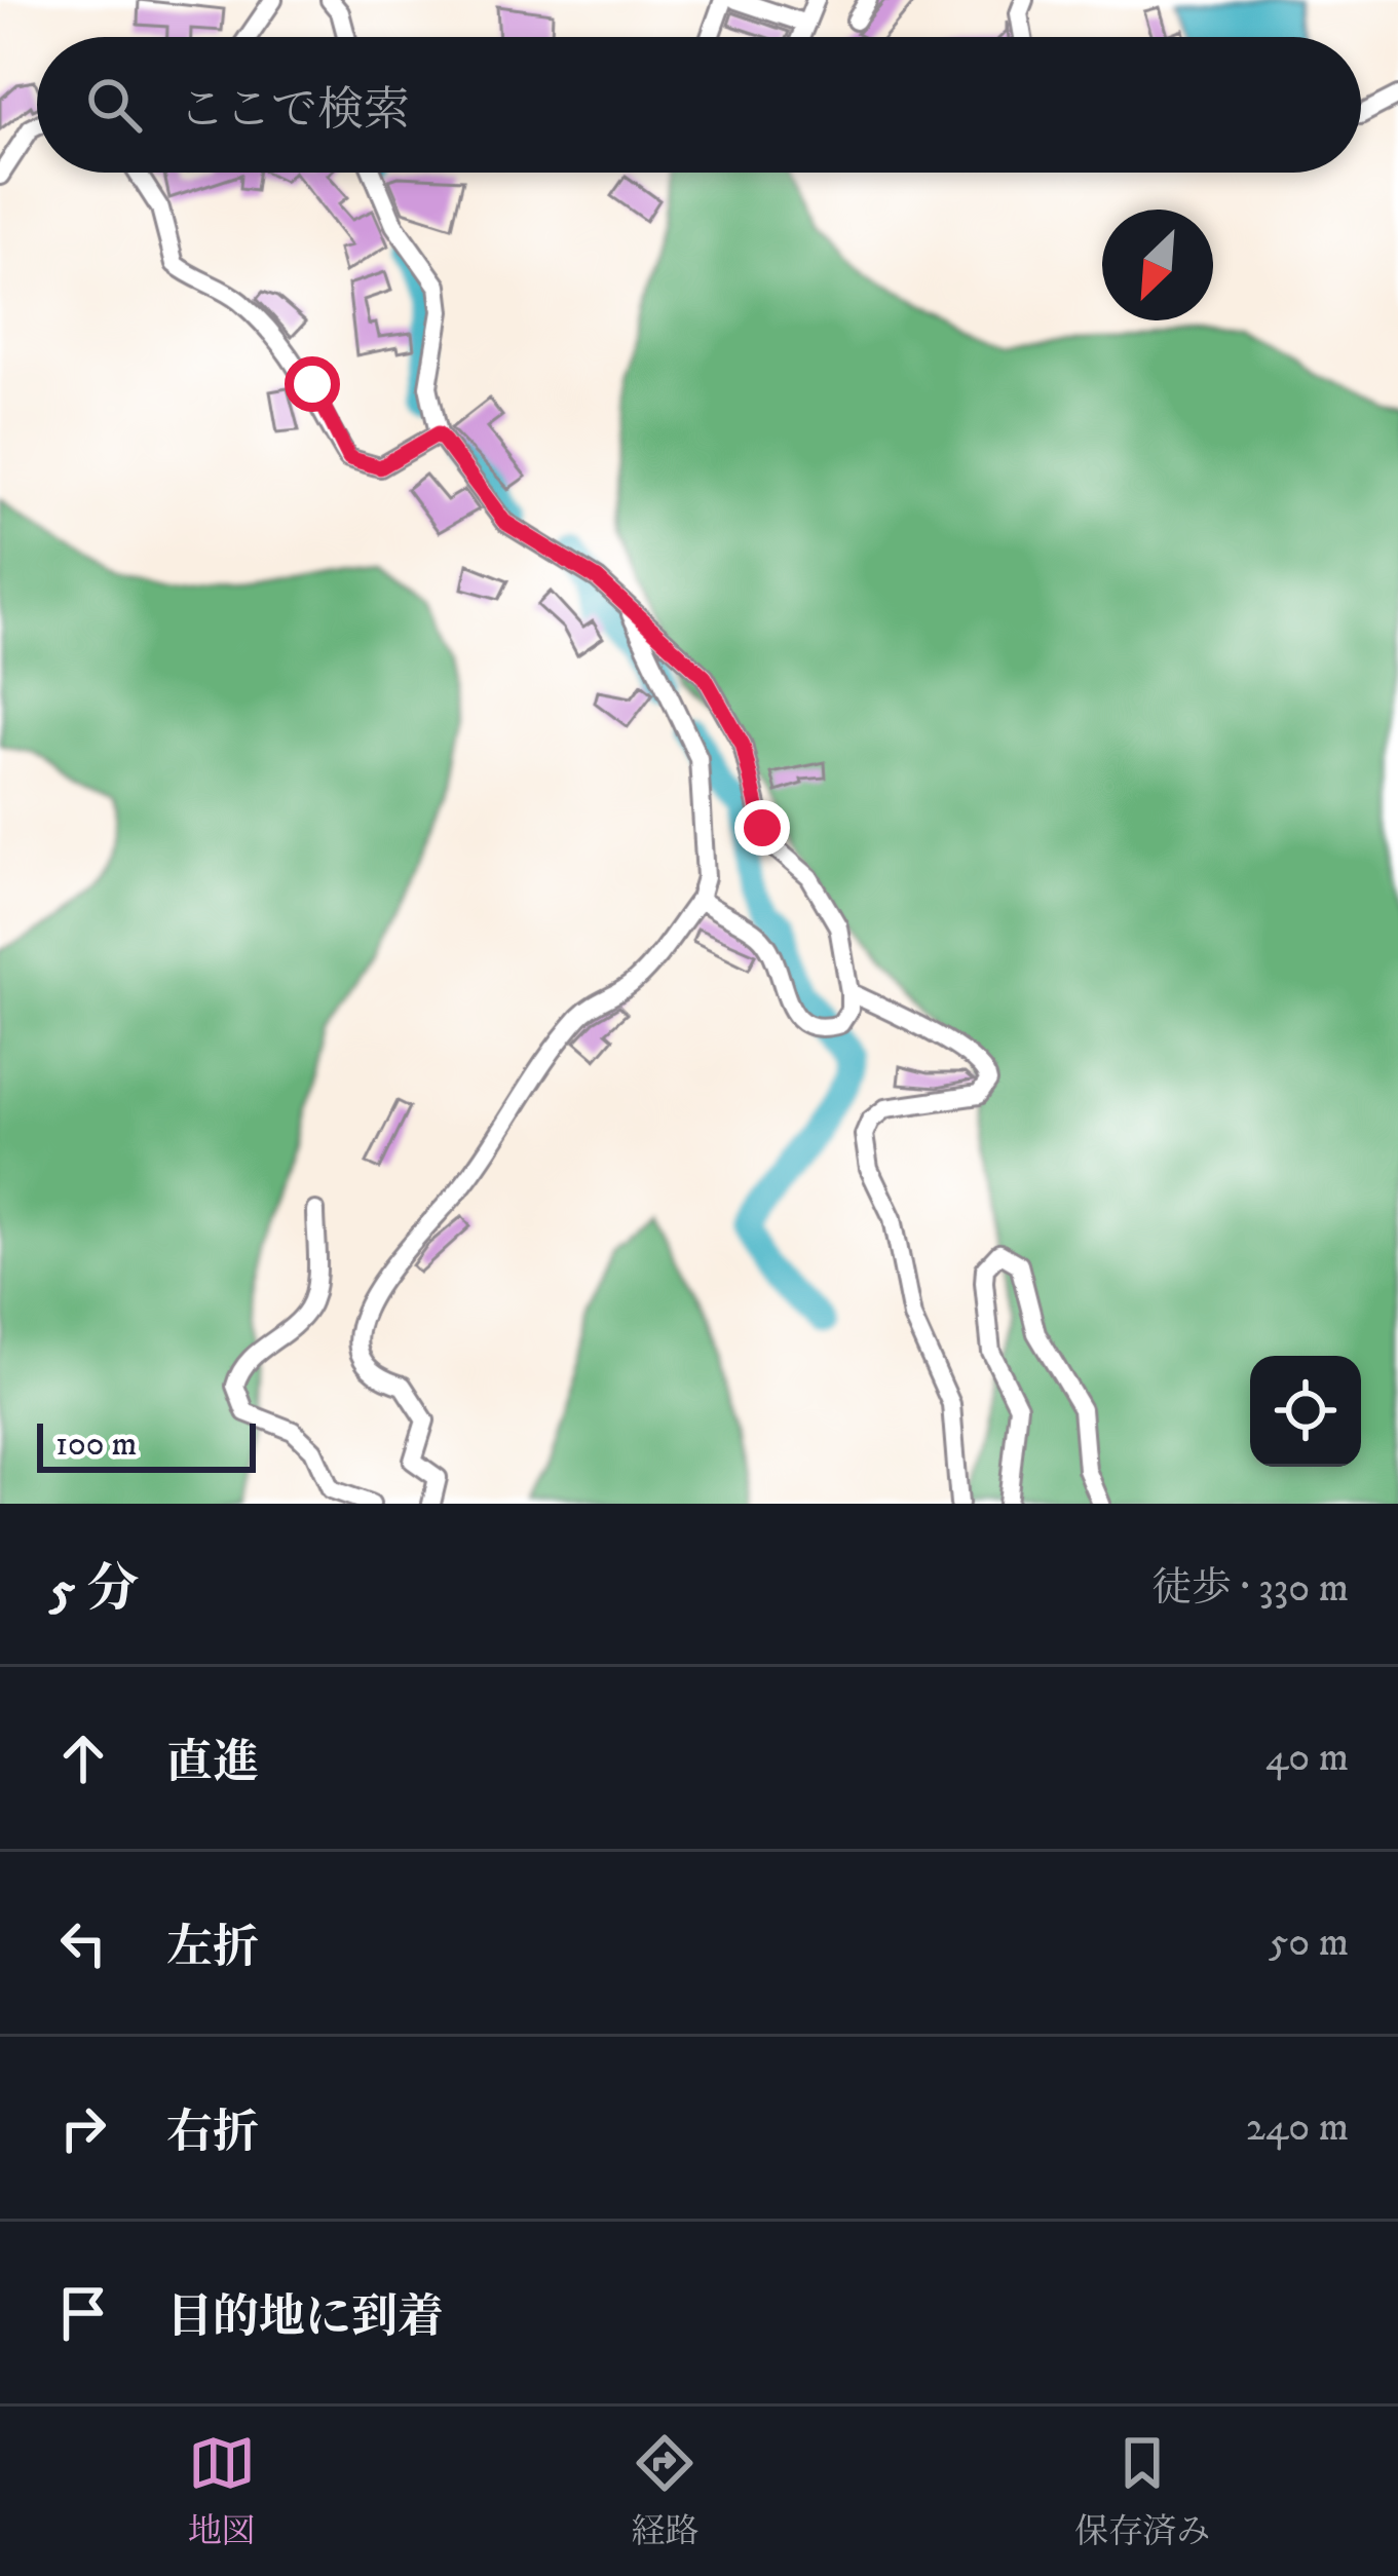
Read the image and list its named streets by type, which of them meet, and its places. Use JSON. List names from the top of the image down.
{
  "scale_bar": "100 m",
  "north": "bottom left",
  "page": {
    "search": "ここで検索",
    "scale": "100 m",
    "heading": ["5 分", "徒歩 · 330 m"],
    "list": [
      ["直進", "40 m"],
      ["左折", "50 m"],
      ["右折", "240 m"],
      "目的地に到着"
    ],
    "nav": ["地図", "経路", "保存済み"]
  }
}
